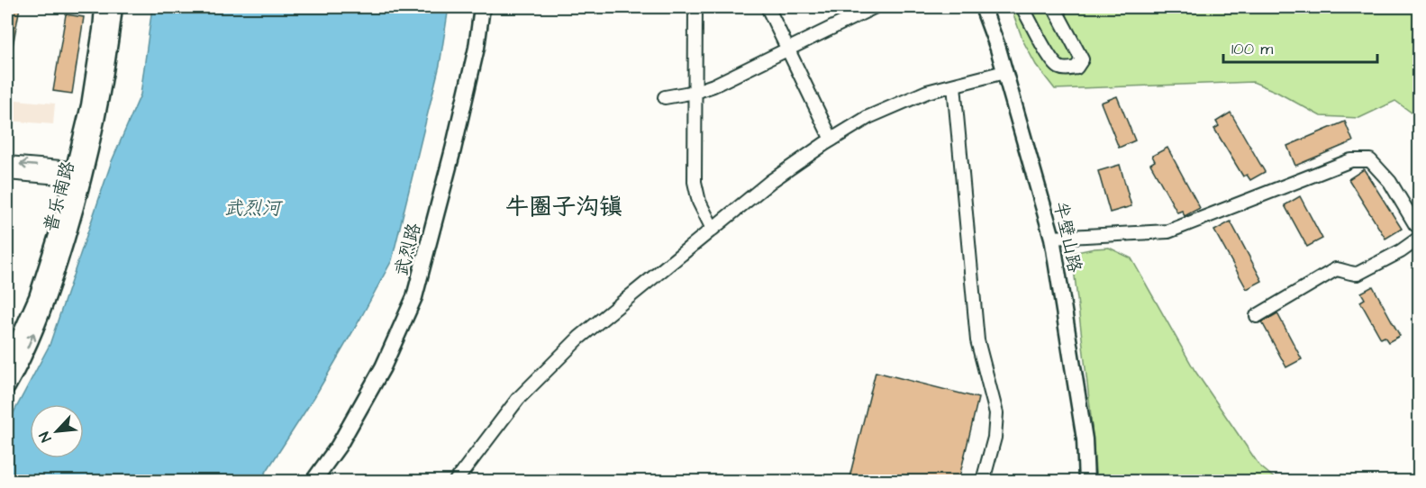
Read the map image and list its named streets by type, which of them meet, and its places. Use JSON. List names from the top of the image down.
{
  "streets": {
    "main road": ["普乐南路", "半壁山路", "武烈路"]
  },
  "districts": ["牛圈子沟镇"],
  "water": ["武烈河"],
  "scale_bar": "100 m",
  "north": "bottom left"
}
